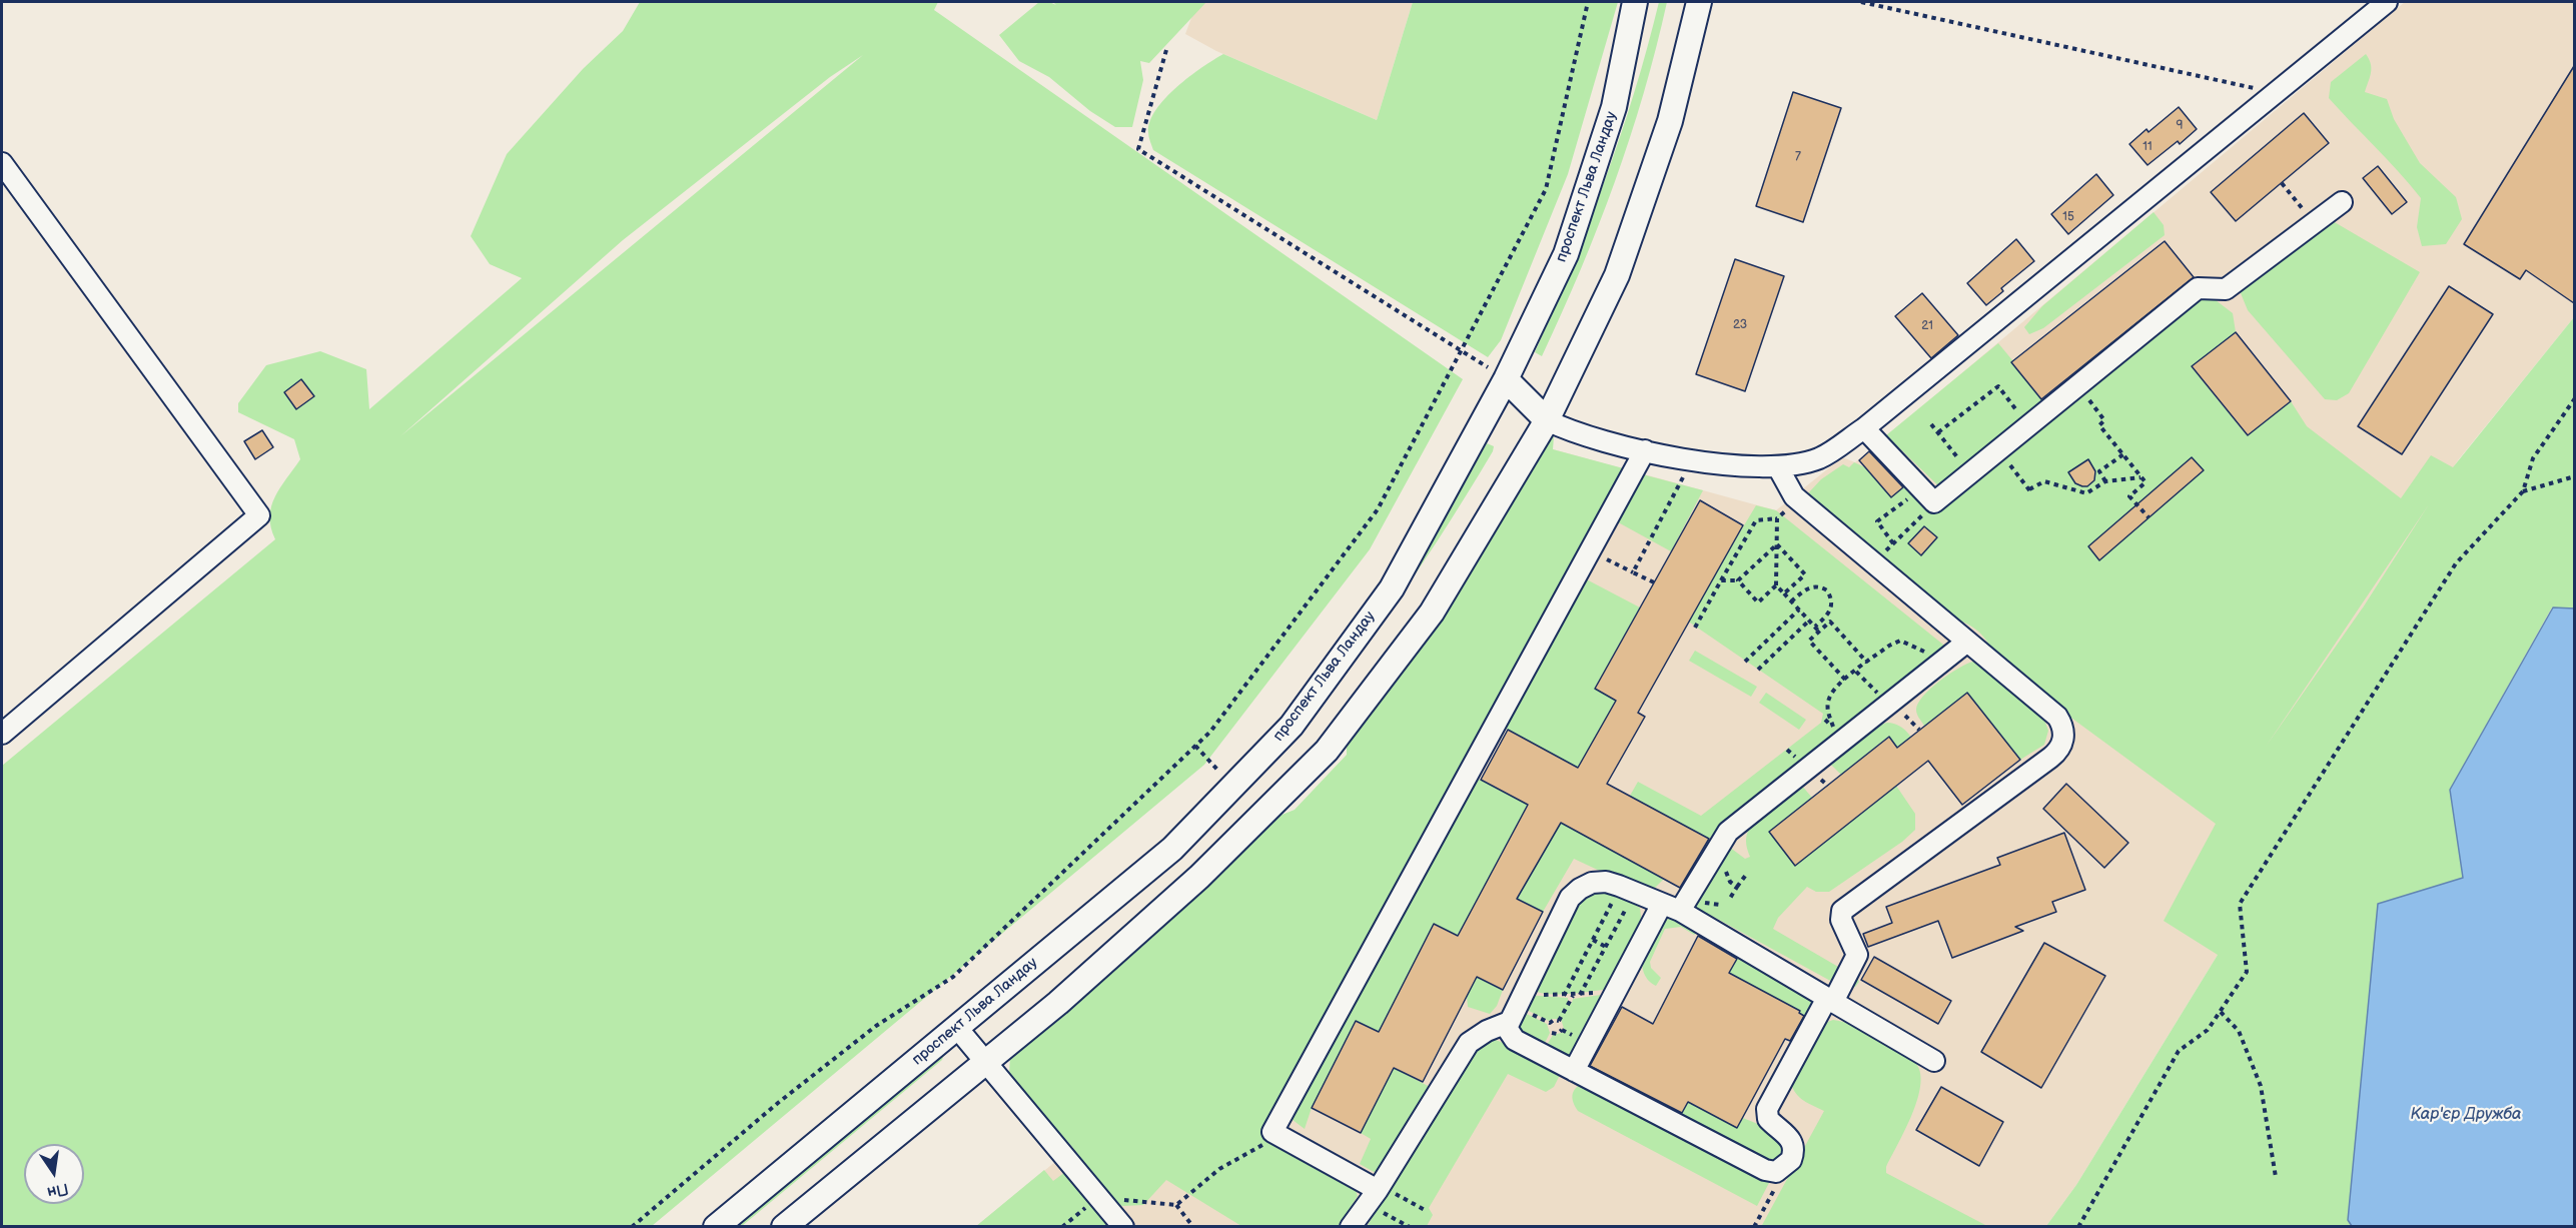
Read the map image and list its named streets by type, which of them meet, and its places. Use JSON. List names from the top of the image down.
{
  "streets": {
    "main road": ["проспект Льва Ландау"]
  },
  "water": ["Кар'єр Дружба"],
  "house_numbers": [
    "9",
    "11",
    "7",
    "15",
    "23",
    "21"
  ],
  "north": "bottom"
}
